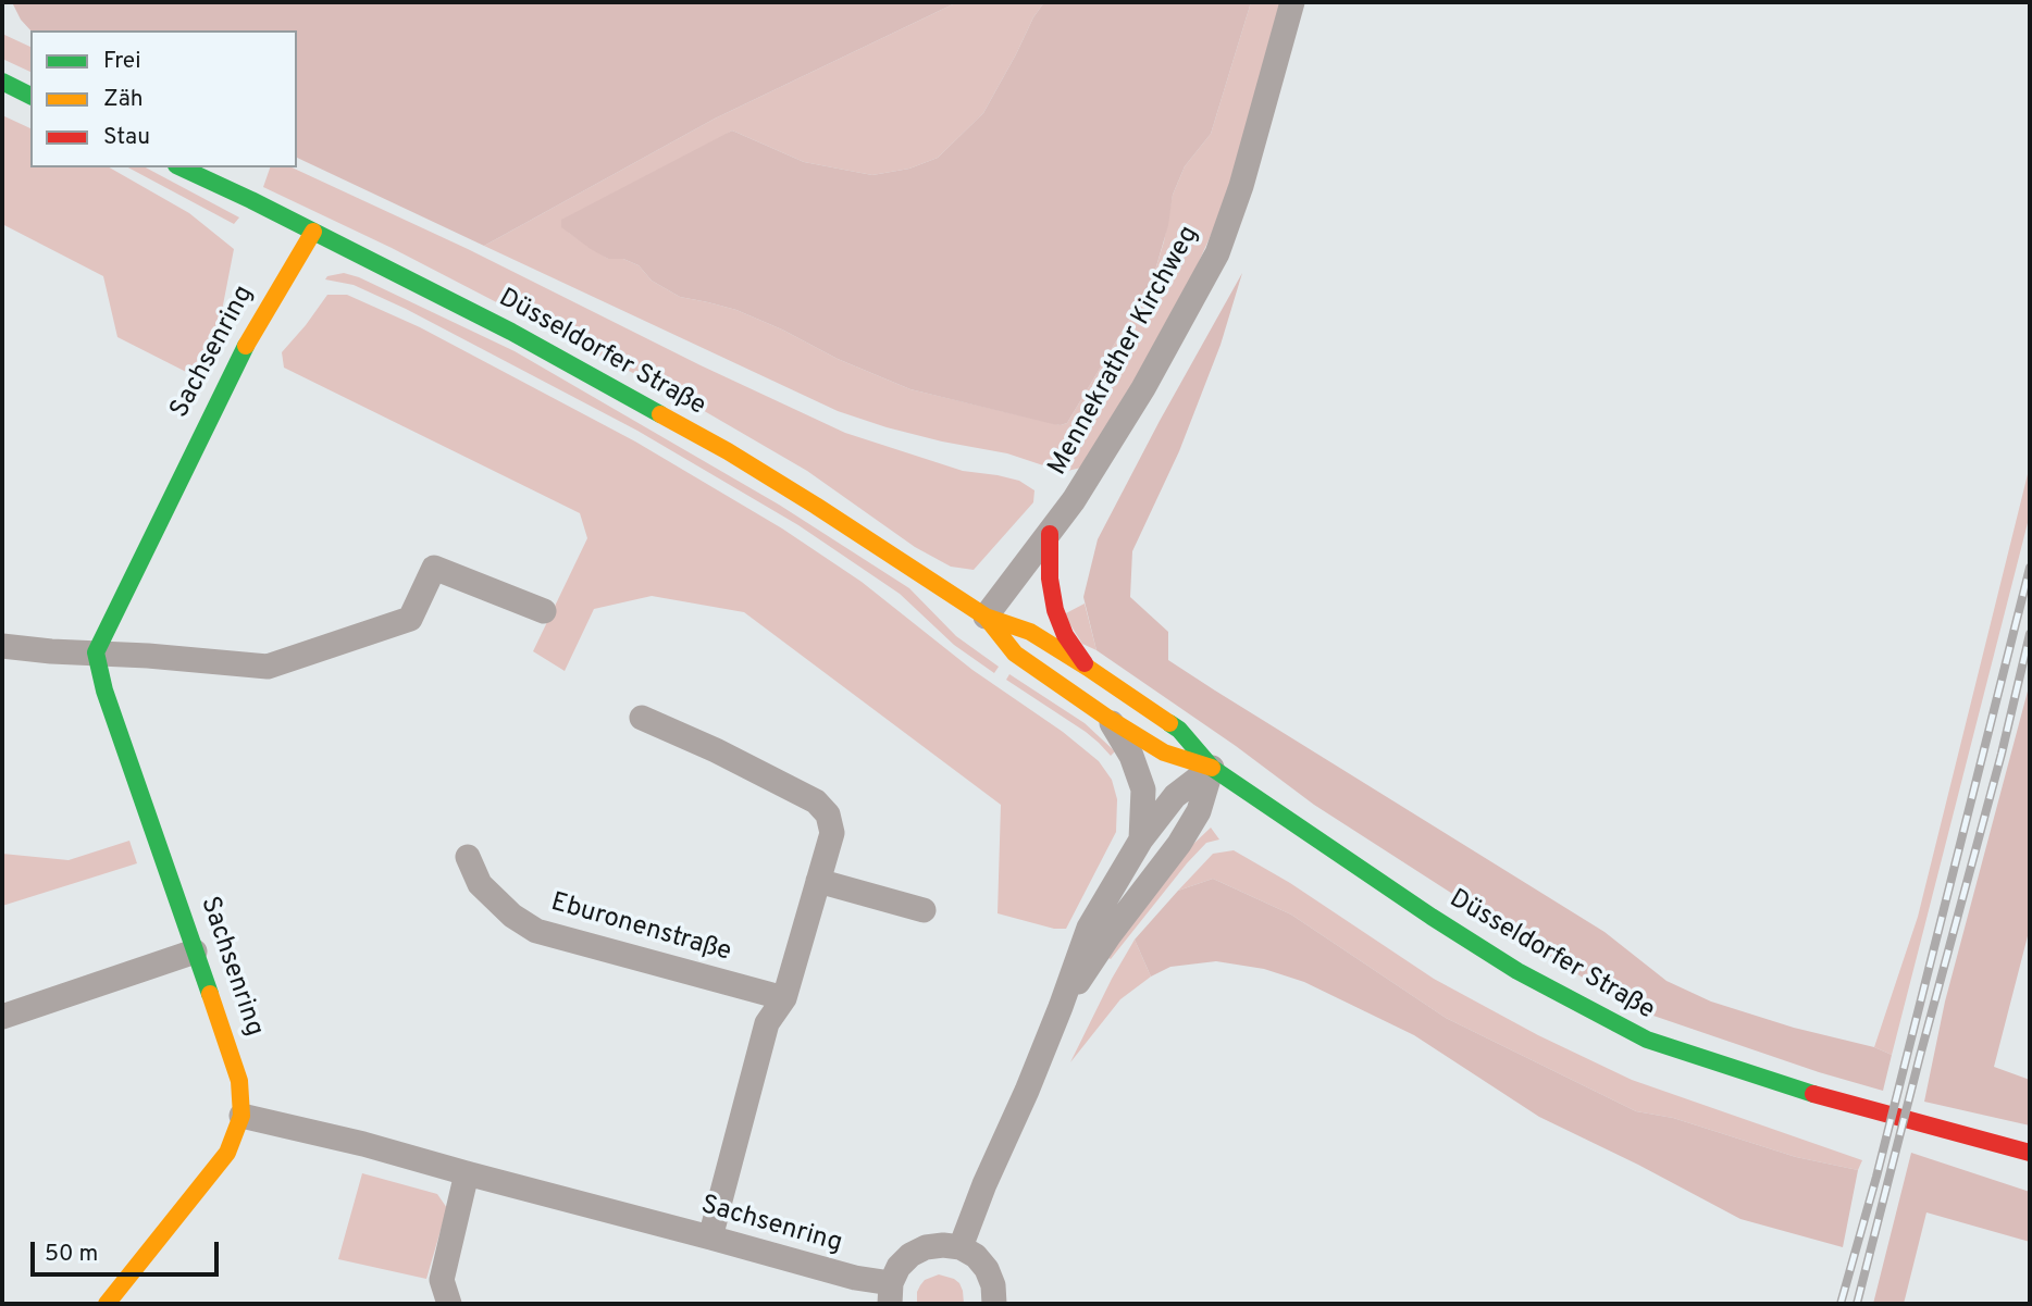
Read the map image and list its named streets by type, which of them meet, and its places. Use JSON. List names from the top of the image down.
{
  "streets": {
    "main road": ["Sachsenring", "Düsseldorfer Straße"],
    "street": ["Mennekrather Kirchweg", "Eburonenstraße"]
  },
  "crossings": [
    ["Mennekrather Kirchweg", "Düsseldorfer Straße"],
    ["Sachsenring", "Düsseldorfer Straße"]
  ],
  "legend": ["Frei", "Zäh", "Stau"],
  "scale_bar": "50 m"
}
